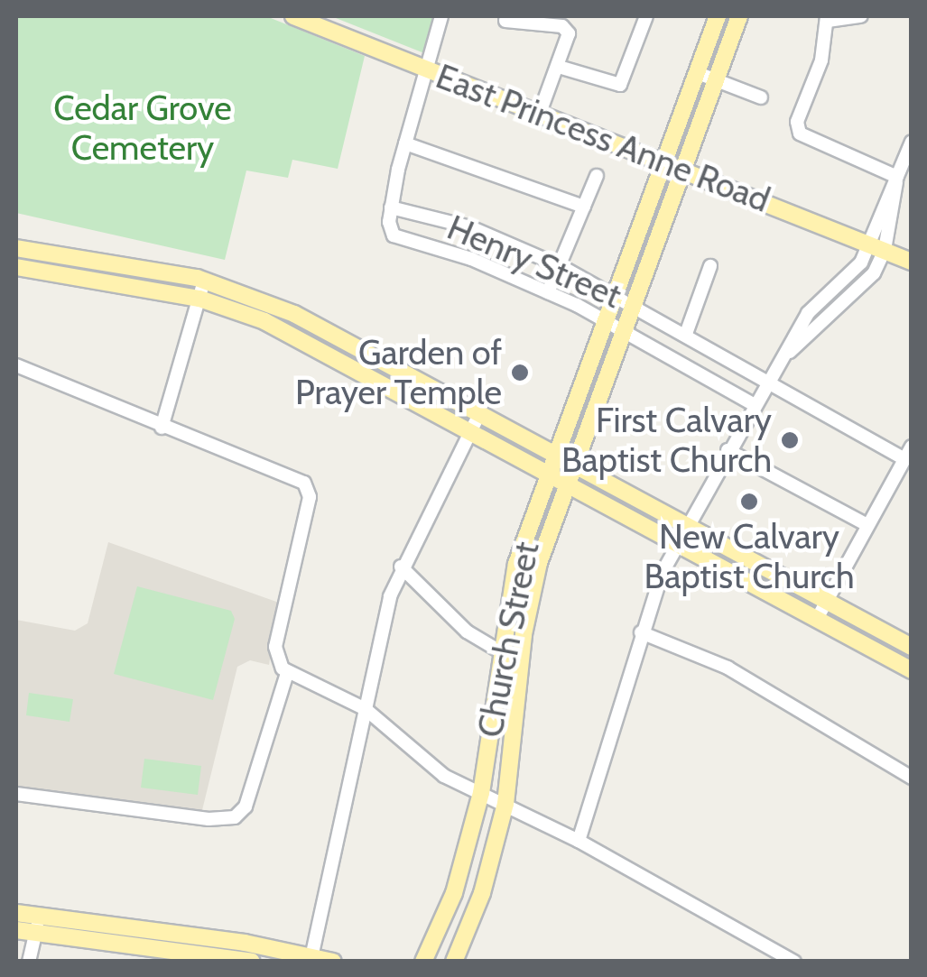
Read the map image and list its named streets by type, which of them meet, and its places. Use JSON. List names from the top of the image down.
{
  "streets": {
    "main road": ["East Princess Anne Road", "Church Street"],
    "street": ["Henry Street"]
  },
  "crossings": [
    ["East Princess Anne Road", "Church Street"],
    ["Henry Street", "Church Street"]
  ],
  "parks": ["Cedar Grove Cemetery"],
  "places": ["Garden of Prayer Temple", "First Calvary Baptist Church", "New Calvary Baptist Church"]
}
